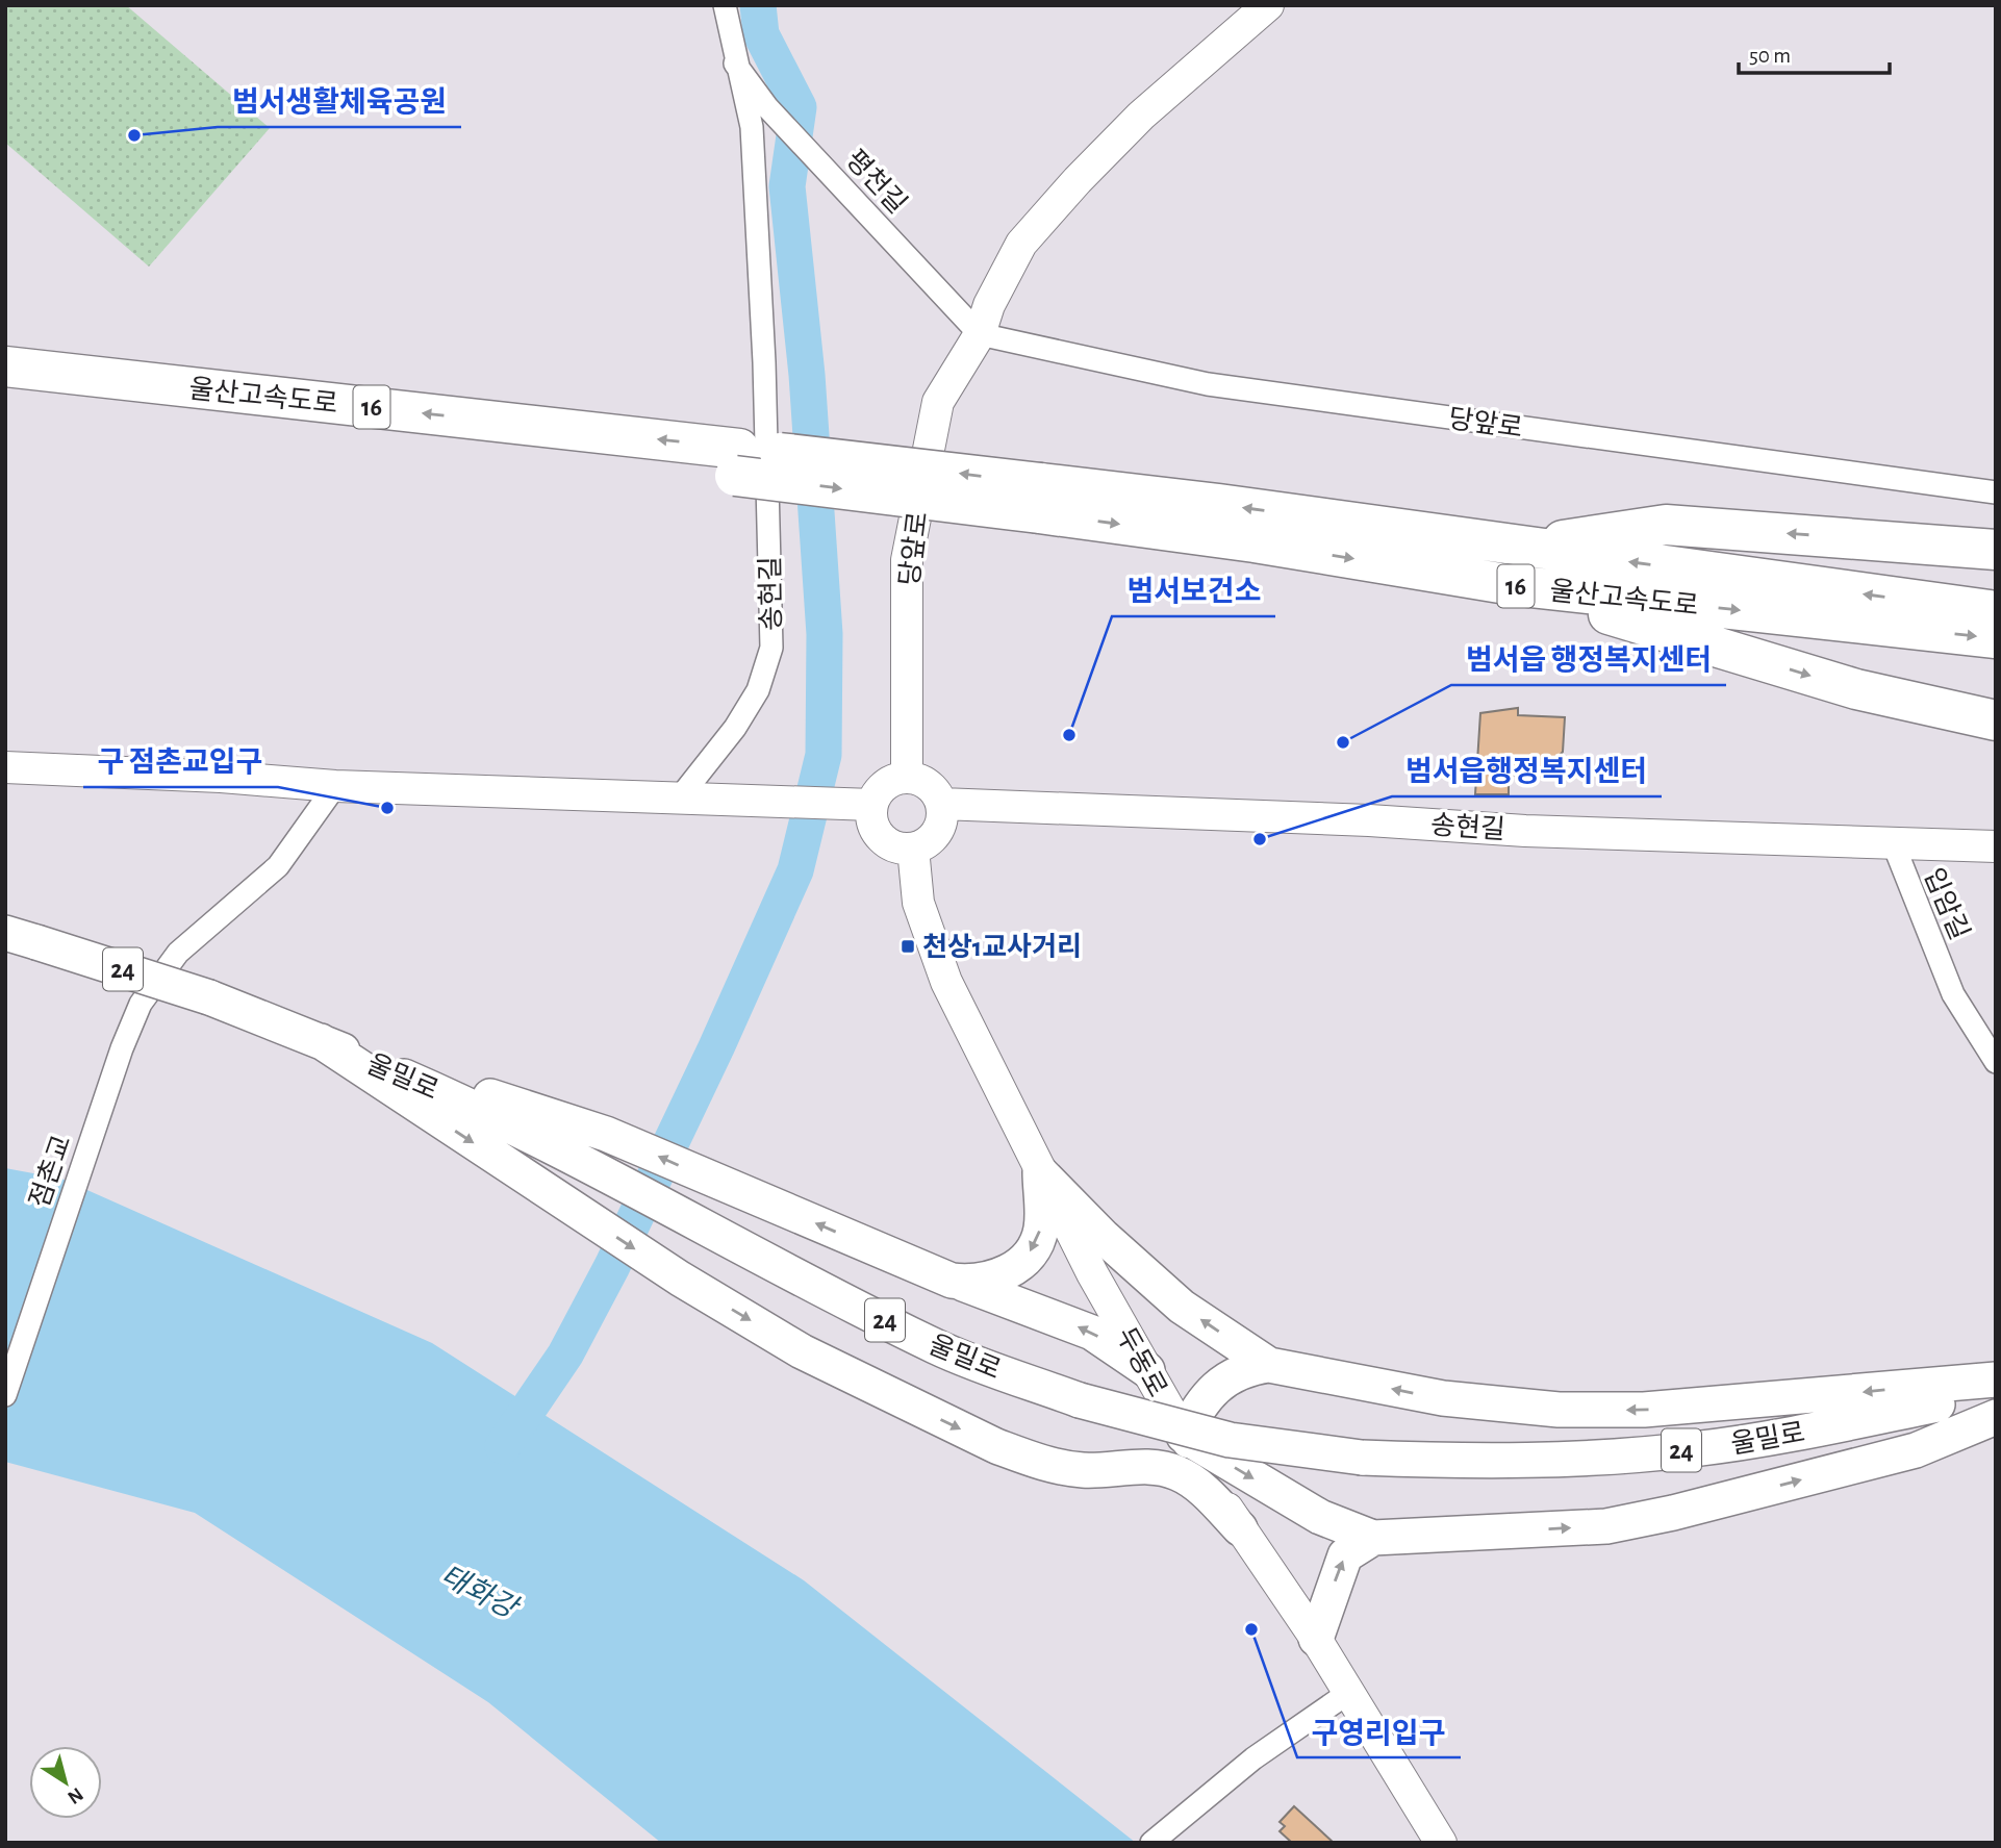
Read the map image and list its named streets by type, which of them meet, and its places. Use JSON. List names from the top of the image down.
{
  "streets": {
    "highway": ["울산고속도로", "16"],
    "main road": ["24", "울밀로"],
    "street": [
      "평천길",
      "당앞로",
      "송현길",
      "입암길",
      "점촌교",
      "두동로"
    ]
  },
  "crossings": [
    ["평천길", "당앞로"],
    ["평천길", "송현길"],
    ["울산고속도로", "16"],
    ["당앞로", "송현길"],
    ["당앞로", "두동로"],
    ["송현길", "입암길"],
    ["송현길", "두동로"]
  ],
  "water": ["태화강"],
  "places": {
    "other": [
      "범서생활체육공원",
      "범서보건소",
      "범서읍 행정복지센터",
      "구 점촌교입구",
      "범서읍행정복지센터",
      "구영리입구"
    ],
    "transit": ["천상1교사거리"]
  },
  "scale_bar": "50 m",
  "north": "bottom right"
}
